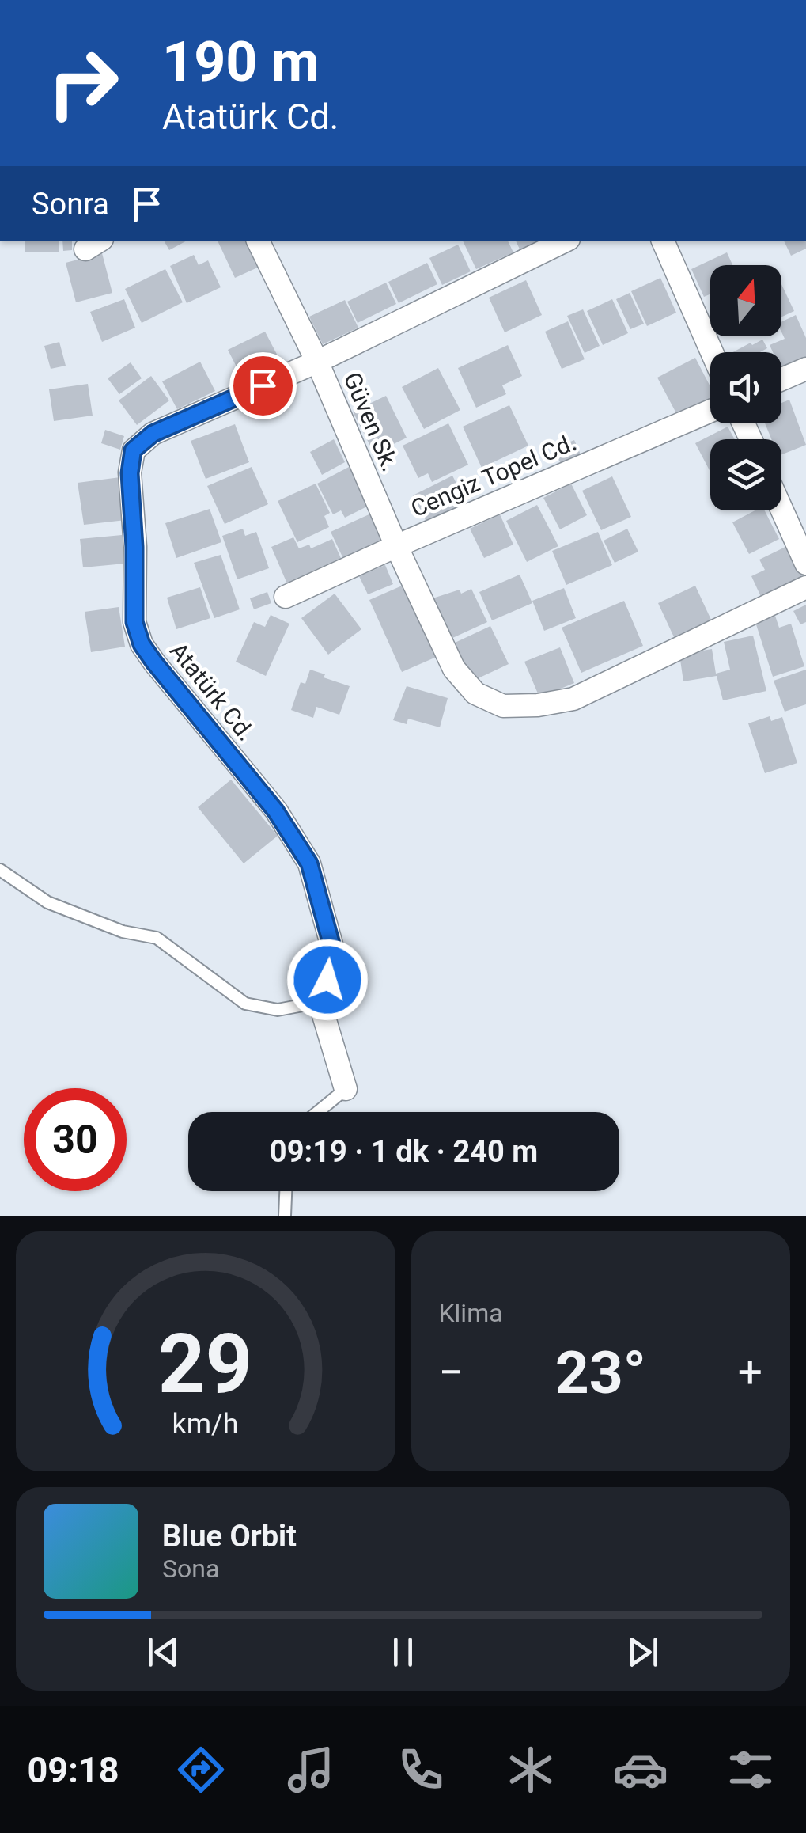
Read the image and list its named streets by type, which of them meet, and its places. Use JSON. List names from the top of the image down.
{
  "streets": {
    "street": ["Güven Sk.", "Cengiz Topel Cd.", "Atatürk Cd."]
  },
  "crossings": [
    ["Güven Sk.", "Cengiz Topel Cd."],
    ["Güven Sk.", "Atatürk Cd."]
  ],
  "north": "top",
  "page": {
    "turn": ["190 m", "Atatürk Cd."],
    "then": "Sonra",
    "limit": "30",
    "trip": "09:19 · 1 dk · 240 m",
    "tile": "Klima",
    "heat": ["−", "23°", "+"],
    "song": ["Blue Orbit", "Sona"],
    "tabs": "09:18",
    "gauge": ["29", "km/h"]
  }
}
